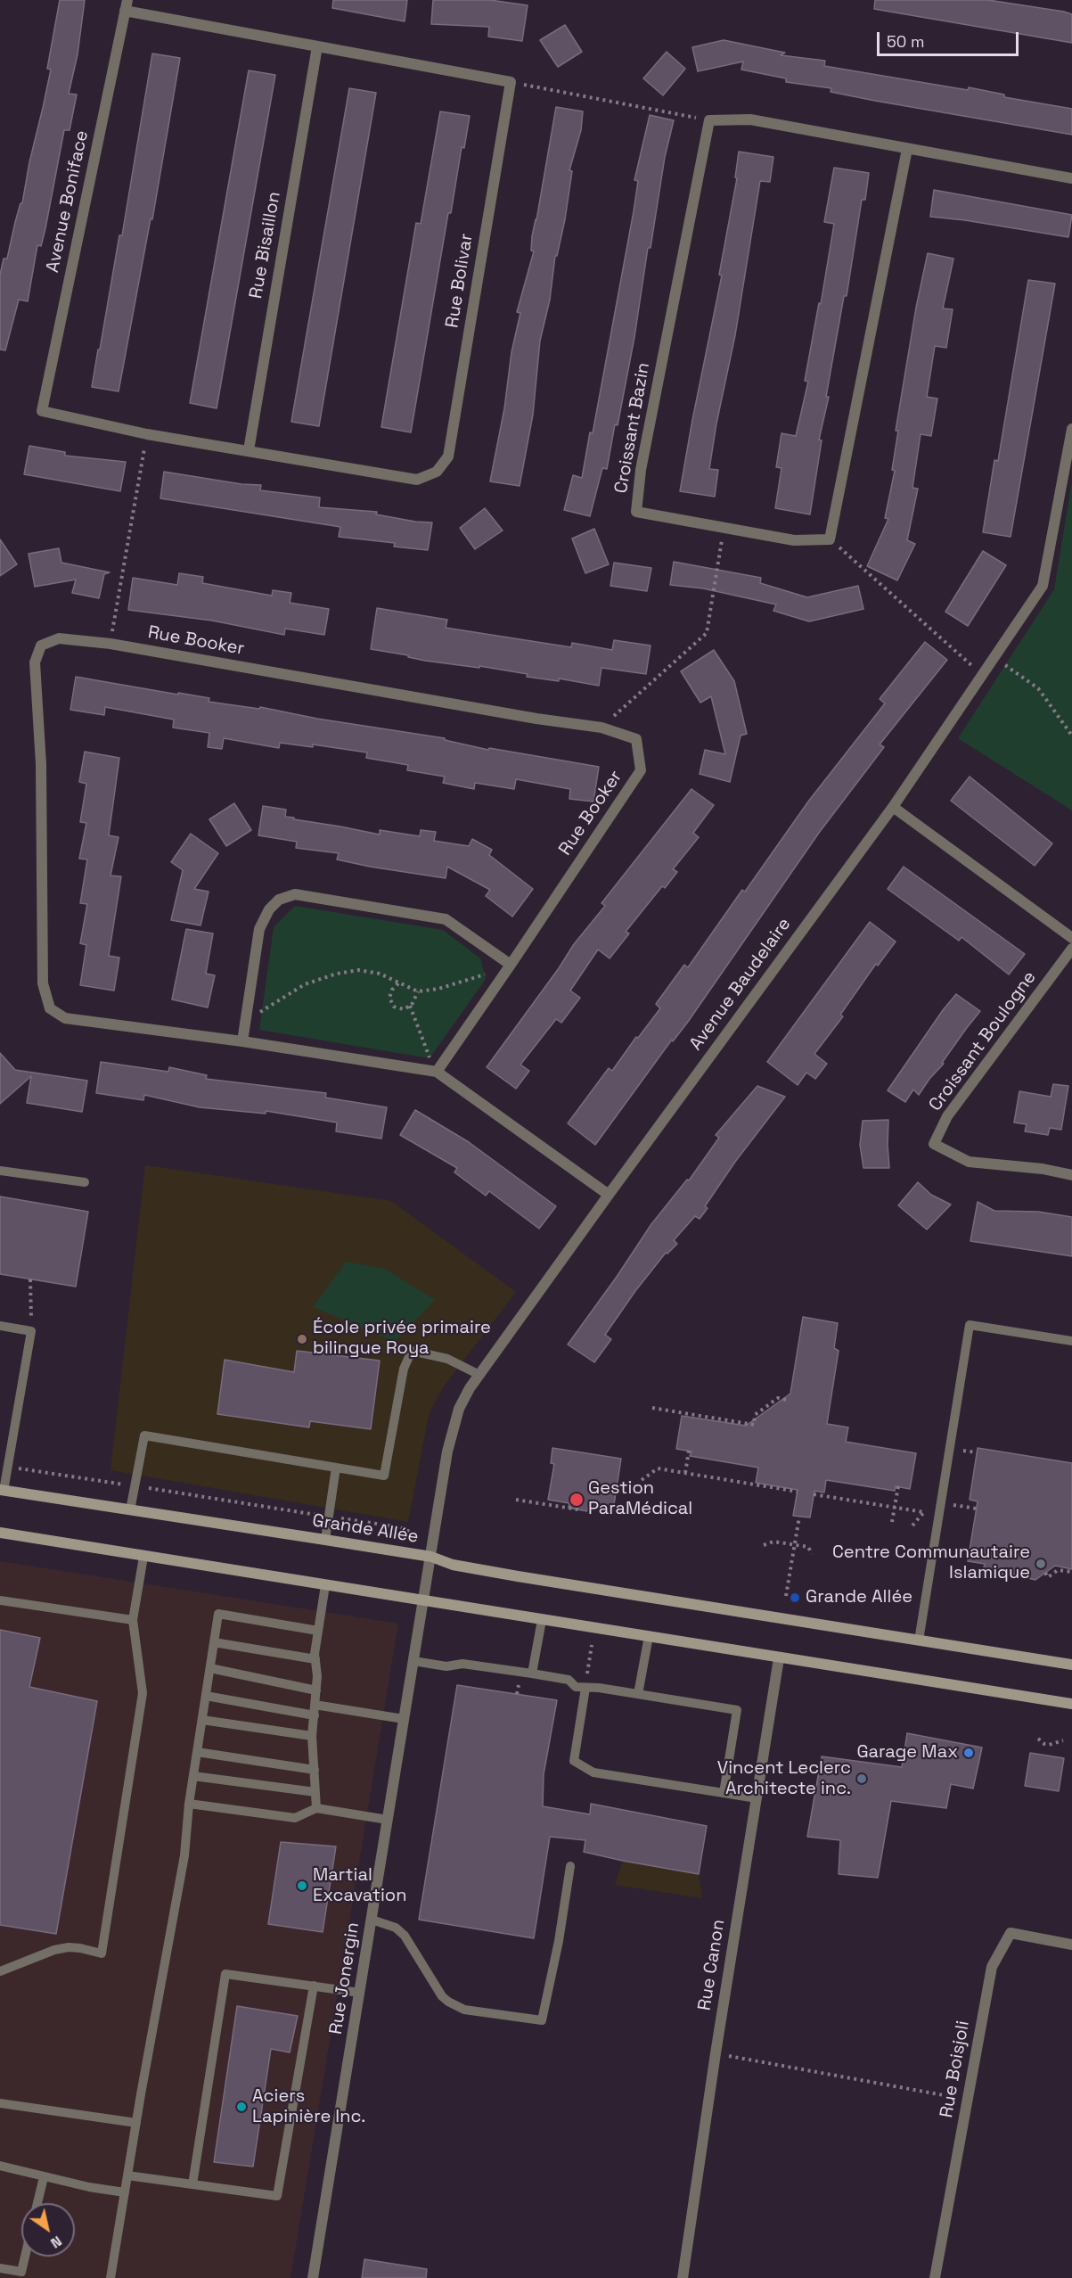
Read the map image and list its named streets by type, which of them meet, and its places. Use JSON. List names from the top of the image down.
{
  "streets": {
    "main road": ["Grande Allée"],
    "street": [
      "Avenue Boniface",
      "Rue Bisaillon",
      "Rue Bolivar",
      "Croissant Bazin",
      "Rue Booker",
      "Avenue Baudelaire",
      "Croissant Boulogne",
      "Rue Canon",
      "Rue Jonergin",
      "Rue Boisjoli"
    ]
  },
  "crossings": [
    ["Avenue Boniface", "Rue Bolivar"],
    ["Rue Bisaillon", "Rue Bolivar"],
    ["Rue Booker", "Avenue Baudelaire"],
    ["Avenue Baudelaire", "Grande Allée"],
    ["Avenue Baudelaire", "Rue Jonergin"],
    ["Grande Allée", "Rue Jonergin"]
  ],
  "places": [
    "École privée primaire bilingue Roya",
    "Gestion ParaMédical",
    "Centre Communautaire Islamique",
    "Grande Allée",
    "Garage Max",
    "Vincent Leclerc Architecte inc.",
    "Martial Excavation",
    "Aciers Lapinière Inc."
  ],
  "scale_bar": "50 m",
  "north": "bottom right"
}
